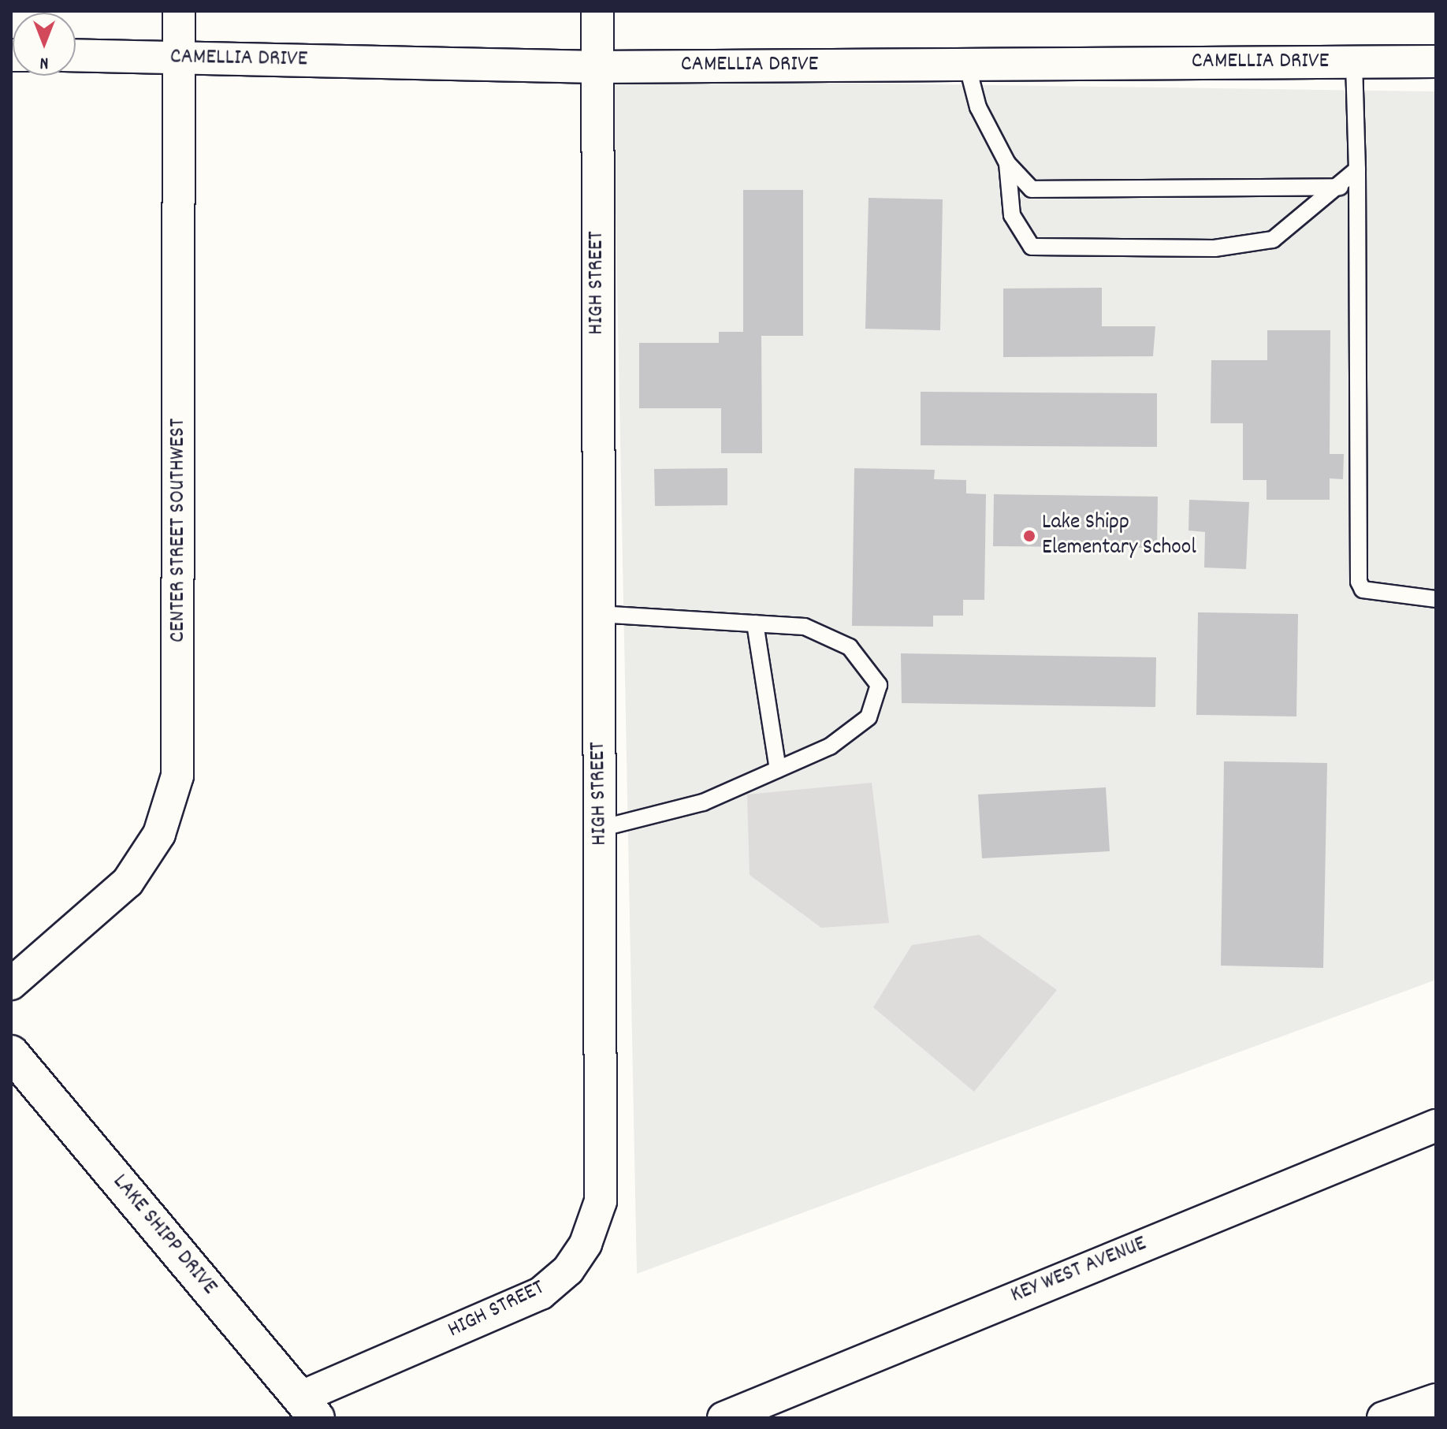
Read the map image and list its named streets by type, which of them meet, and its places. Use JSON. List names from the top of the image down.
{
  "streets": {
    "street": [
      "CAMELLIA DRIVE",
      "HIGH STREET",
      "CENTER STREET SOUTHWEST",
      "LAKE SHIPP DRIVE",
      "KEY WEST AVENUE"
    ]
  },
  "crossings": [
    ["CAMELLIA DRIVE", "HIGH STREET"],
    ["CAMELLIA DRIVE", "CENTER STREET SOUTHWEST"],
    ["HIGH STREET", "LAKE SHIPP DRIVE"]
  ],
  "places": ["Lake Shipp Elementary School"],
  "north": "bottom"
}
